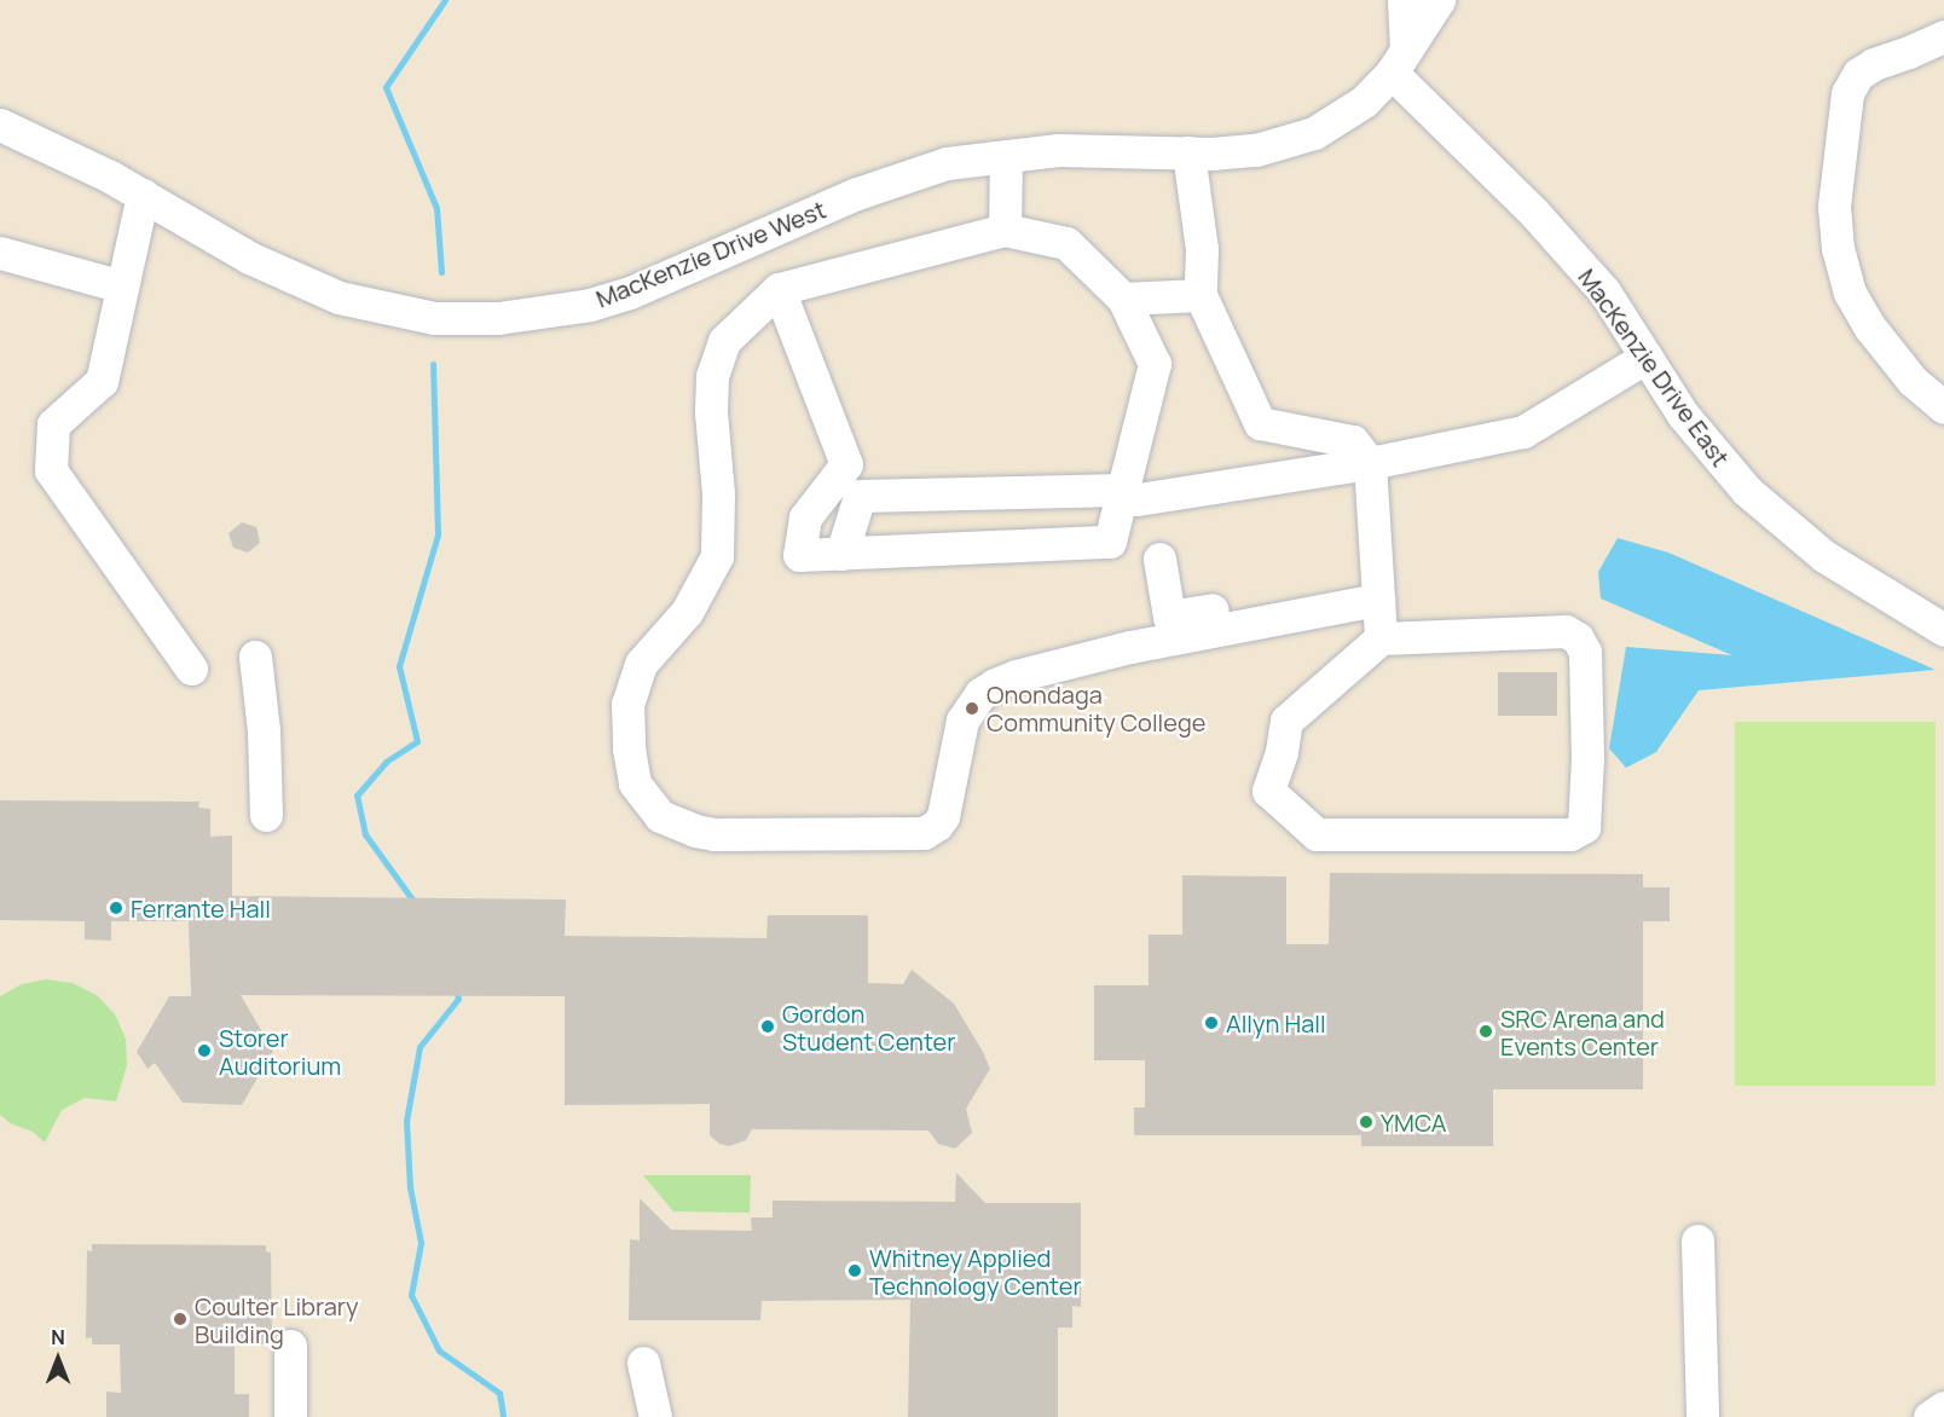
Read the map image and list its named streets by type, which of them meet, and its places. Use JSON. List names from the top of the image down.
{
  "streets": {
    "street": ["MacKenzie Drive West", "MacKenzie Drive East"]
  },
  "crossings": [
    ["MacKenzie Drive West", "MacKenzie Drive East"]
  ],
  "places": [
    "Onondaga Community College",
    "Ferrante Hall",
    "Allyn Hall",
    "Gordon Student Center",
    "SRC Arena and Events Center",
    "Storer Auditorium",
    "YMCA",
    "Whitney Applied Technology Center",
    "Coulter Library Building"
  ],
  "north": "top"
}
